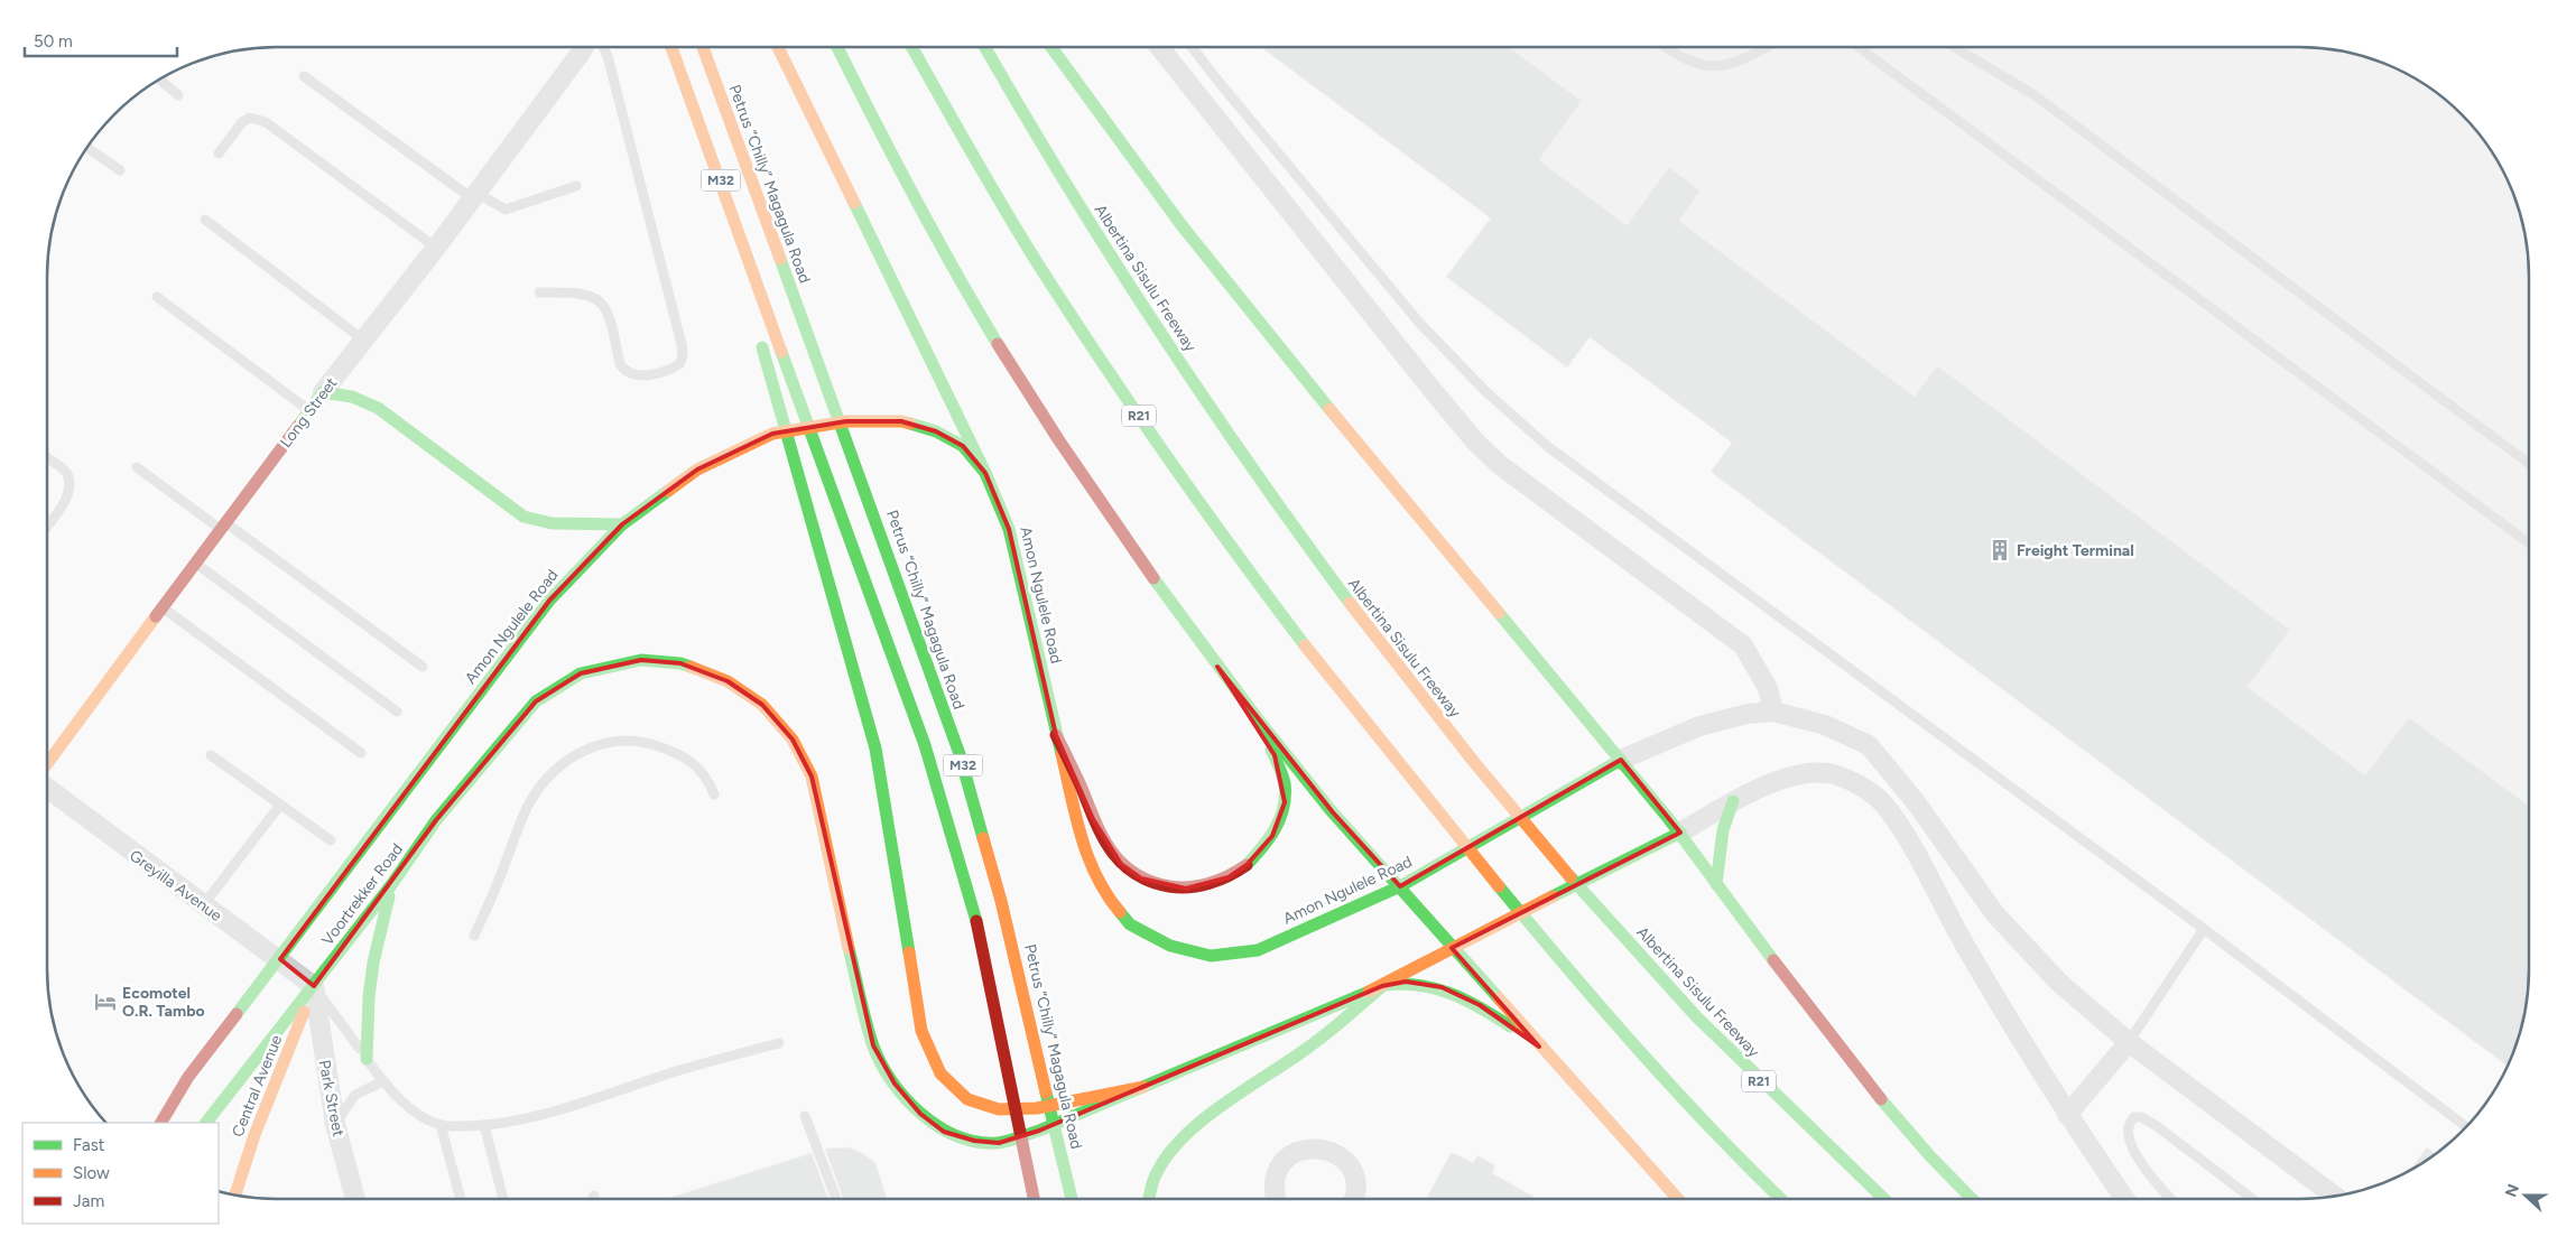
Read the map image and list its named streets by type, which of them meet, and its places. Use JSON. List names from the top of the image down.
{
  "streets": {
    "main road": [
      "M32",
      "Petrus “Chilly” Magagula Road",
      "Albertina Sisulu Freeway",
      "Long Street",
      "R21",
      "Amon Ngulele Road",
      "Voortrekker Road",
      "Central Avenue"
    ],
    "street": ["Greyilla Avenue", "Park Street"]
  },
  "crossings": [
    ["Amon Ngulele Road", "Greyilla Avenue"],
    ["Greyilla Avenue", "Voortrekker Road"],
    ["Greyilla Avenue", "Central Avenue"],
    ["Greyilla Avenue", "Park Street"],
    ["Voortrekker Road", "Central Avenue"],
    ["Voortrekker Road", "Park Street"],
    ["Central Avenue", "Park Street"]
  ],
  "places": {
    "building": ["Freight Terminal"],
    "hotel": ["Ecomotel O.R. Tambo"]
  },
  "legend": ["Fast", "Slow", "Jam"],
  "scale_bar": "50 m",
  "north": "left"
}
